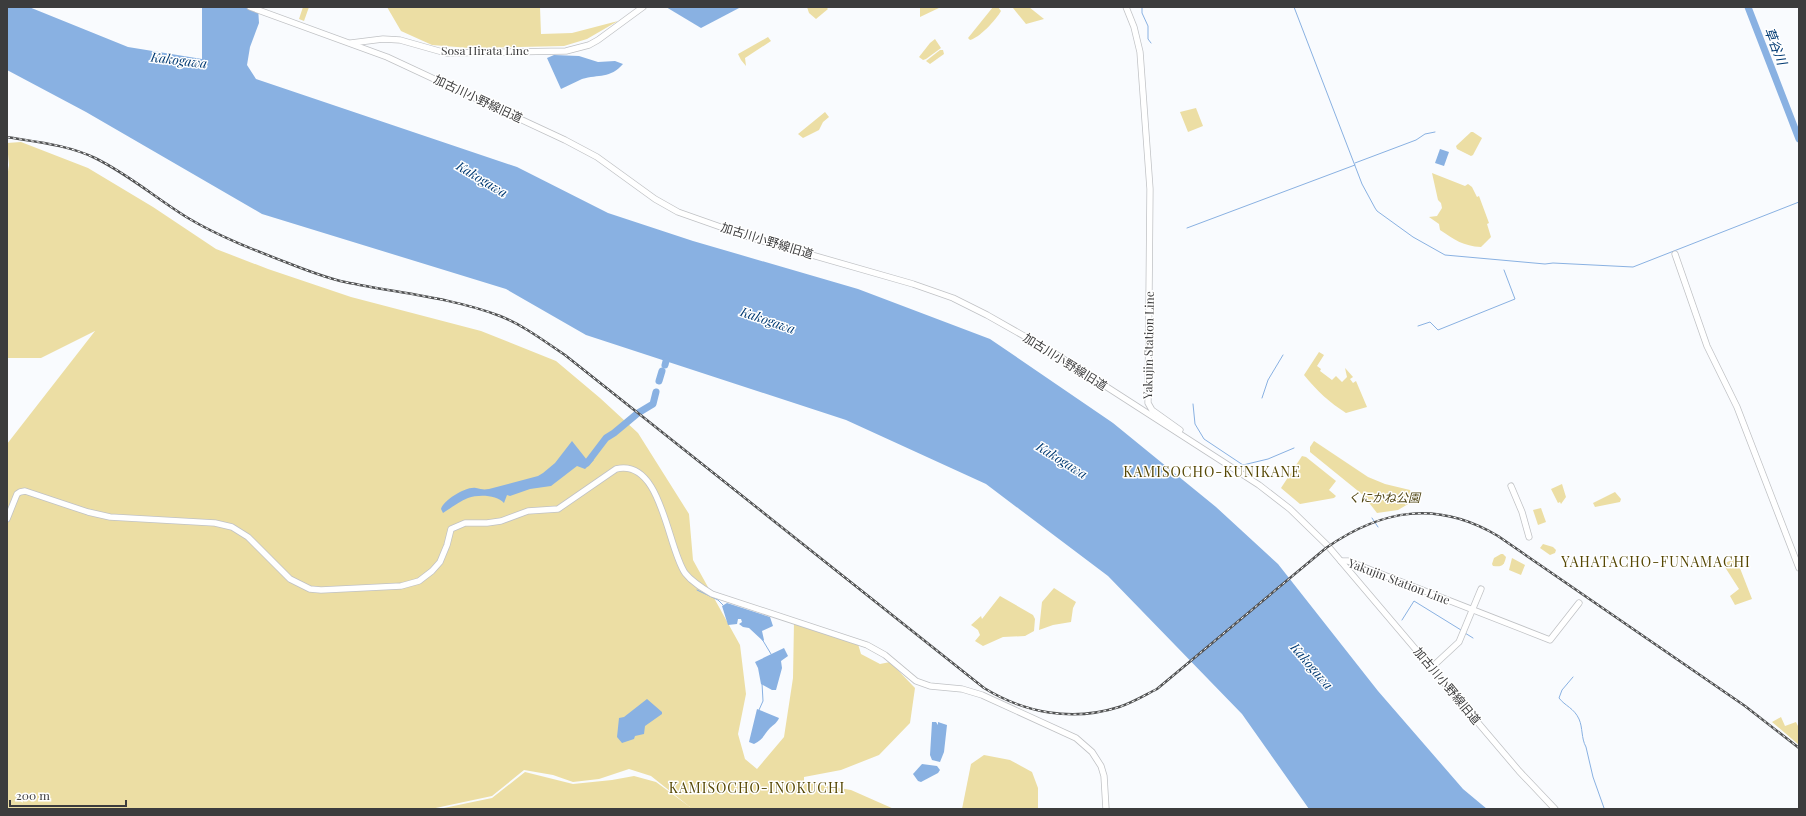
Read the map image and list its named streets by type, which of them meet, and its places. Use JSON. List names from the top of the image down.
{
  "streets": {
    "street": ["Sosa Hirata Line", "加古川小野線旧道", "Yakujin Station Line"]
  },
  "crossings": [
    ["Sosa Hirata Line", "加古川小野線旧道"],
    ["加古川小野線旧道", "Yakujin Station Line"]
  ],
  "districts": ["KAMISOCHO-KUNIKANE", "YAHATACHO-FUNAMACHI", "KAMISOCHO-INOKUCHI"],
  "water": ["草谷川", "Kakogawa"],
  "parks": ["くにかね公園"],
  "scale_bar": "200 m"
}
